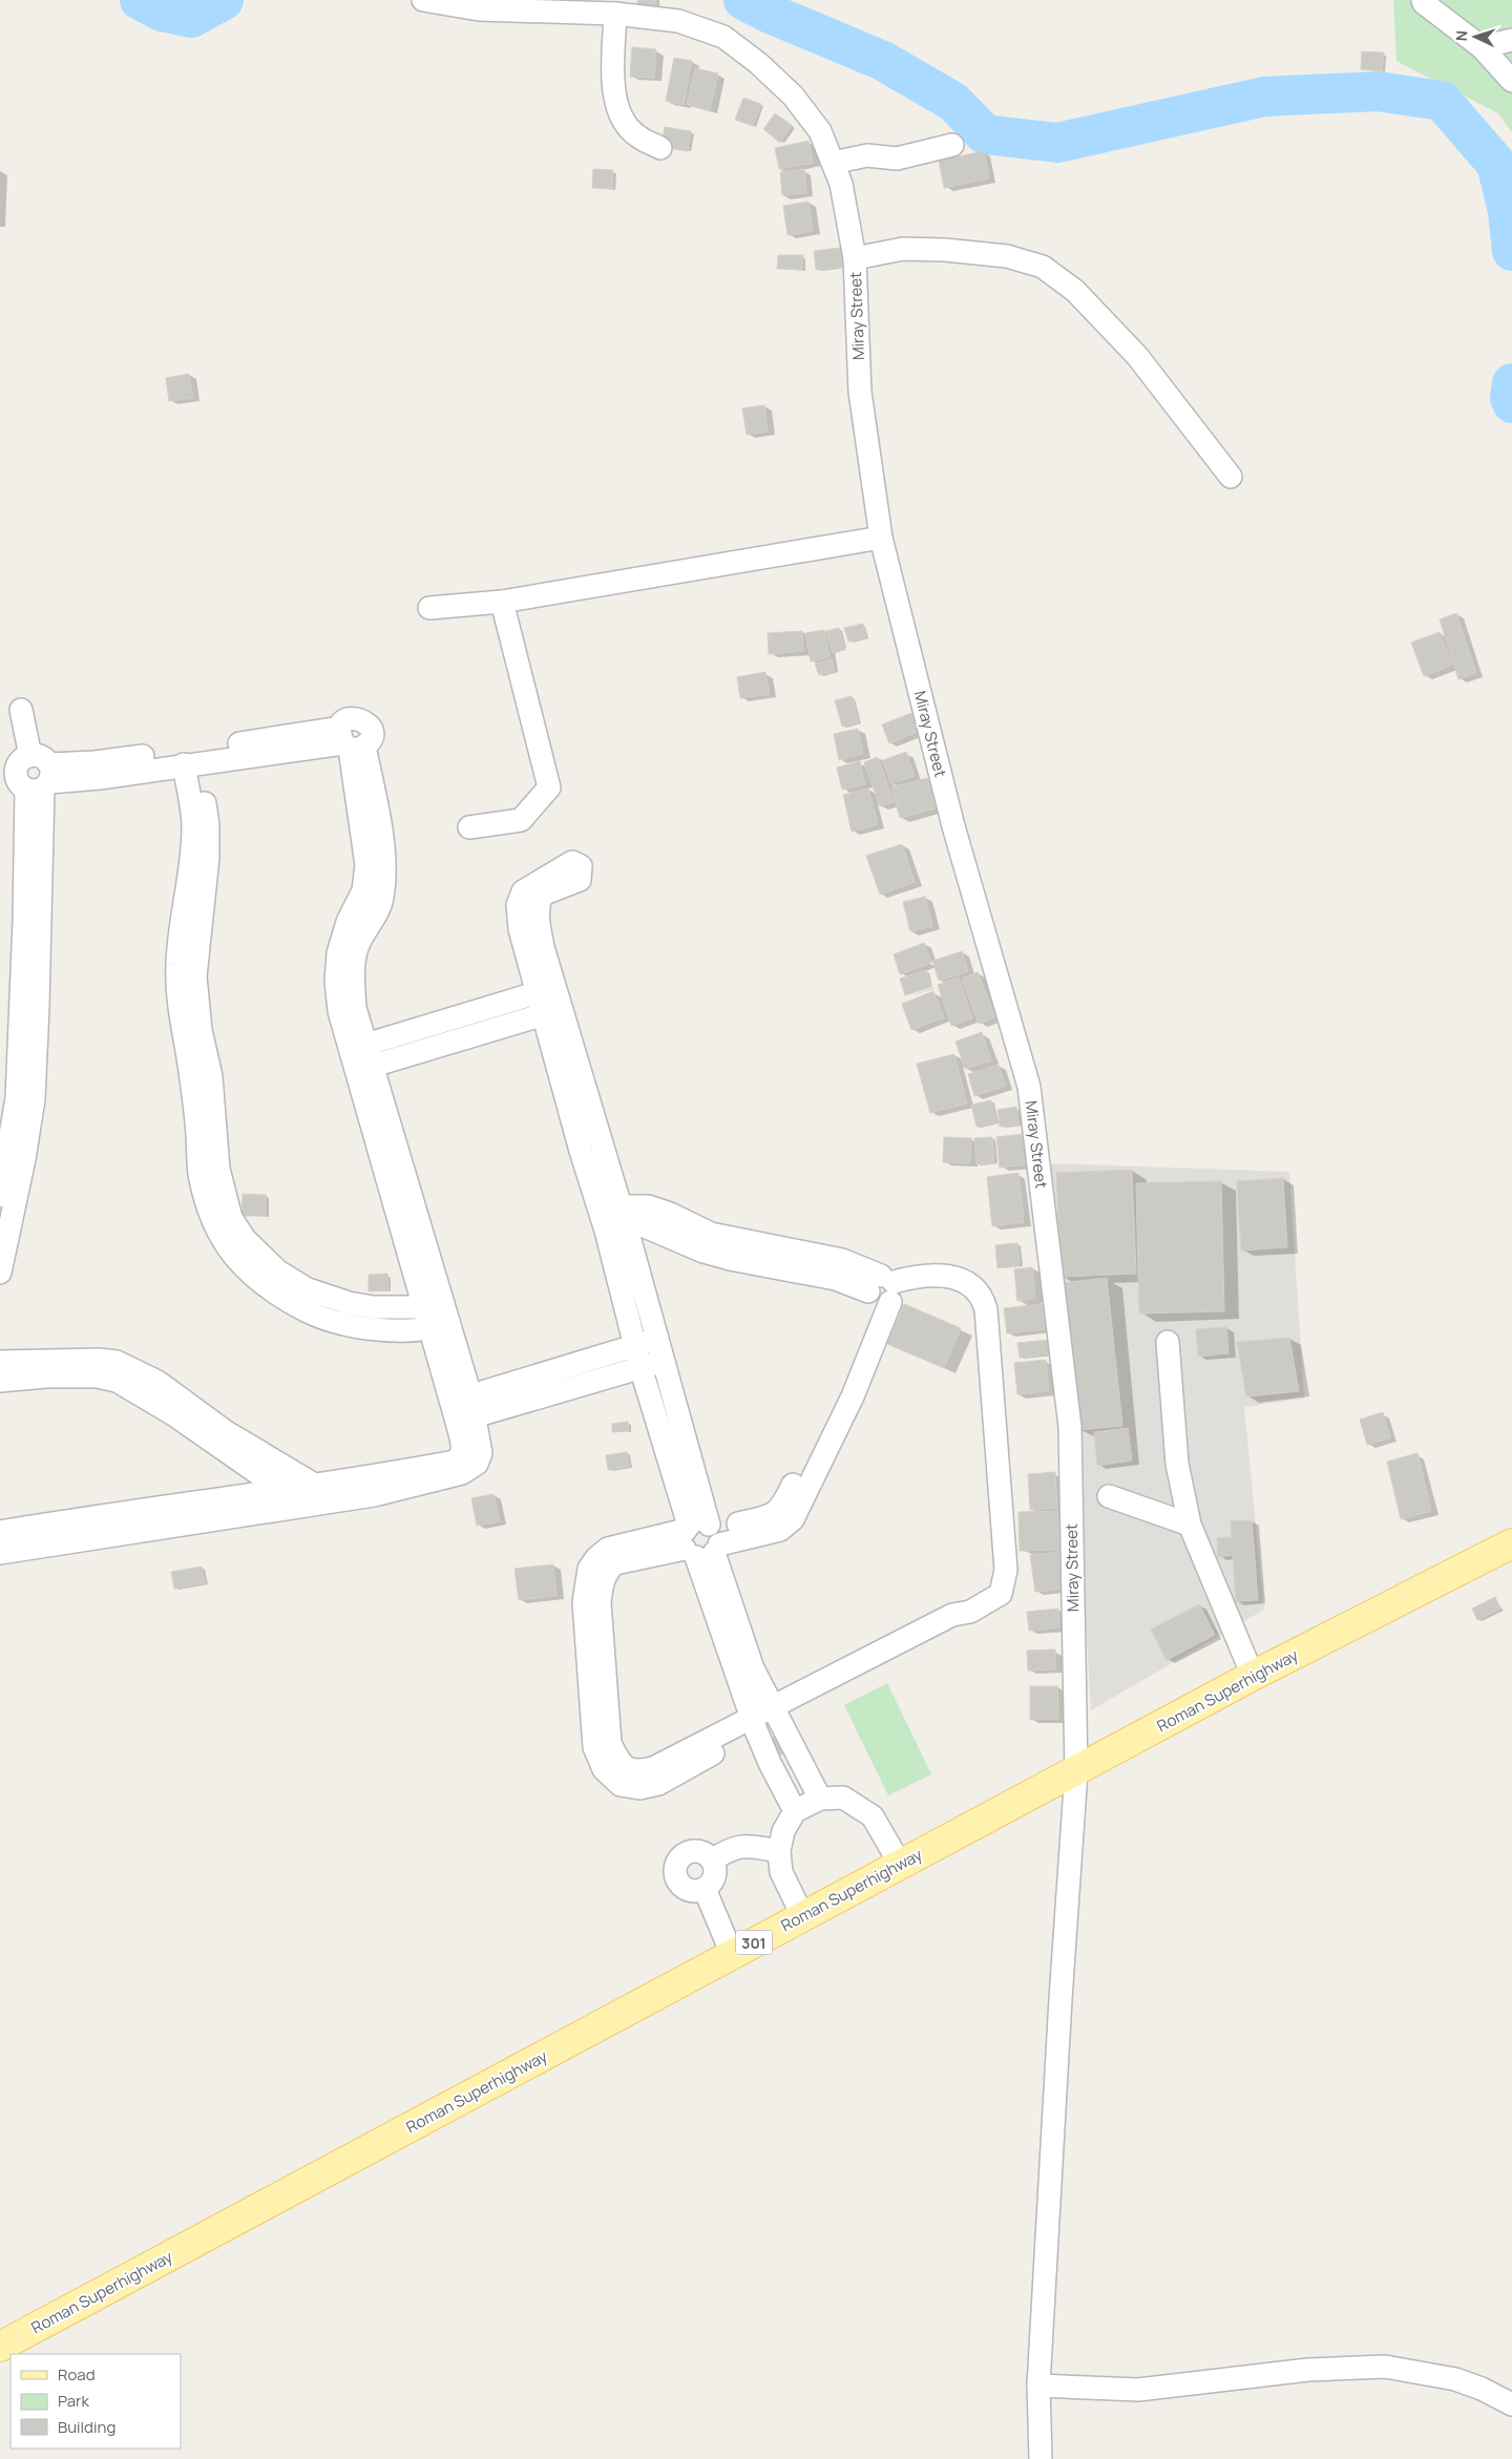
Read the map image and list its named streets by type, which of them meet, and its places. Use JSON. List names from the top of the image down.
{
  "streets": {
    "main road": ["Roman Superhighway", "301"],
    "street": ["Miray Street"]
  },
  "crossings": [
    ["Miray Street", "Roman Superhighway"]
  ],
  "legend": ["Road", "Park", "Building"],
  "north": "left"
}
